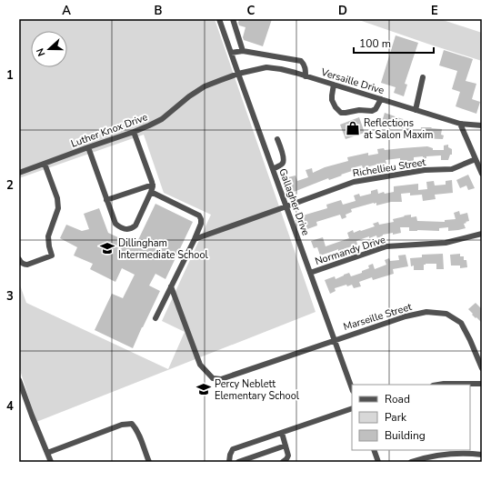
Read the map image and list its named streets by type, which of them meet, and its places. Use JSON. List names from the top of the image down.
{
  "streets": {
    "street": [
      "Versaille Drive",
      "Luther Knox Drive",
      "Richellieu Street",
      "Gallagher Drive",
      "Normandy Drive",
      "Marseille Street"
    ]
  },
  "crossings": [
    ["Versaille Drive", "Luther Knox Drive"],
    ["Versaille Drive", "Gallagher Drive"],
    ["Luther Knox Drive", "Gallagher Drive"],
    ["Richellieu Street", "Gallagher Drive"],
    ["Gallagher Drive", "Normandy Drive"],
    ["Gallagher Drive", "Marseille Street"]
  ],
  "places": {
    "shop": ["Reflections at Salon Maxim"],
    "school or university": ["Dillingham Intermediate School", "Percy Neblett Elementary School"]
  },
  "legend": ["Road", "Park", "Building"],
  "scale_bar": "100 m",
  "north": "left",
  "grid": {
    "columns": [
      "A",
      "B",
      "C",
      "D",
      "E"
    ],
    "rows": [
      "1",
      "2",
      "3",
      "4"
    ]
  }
}
